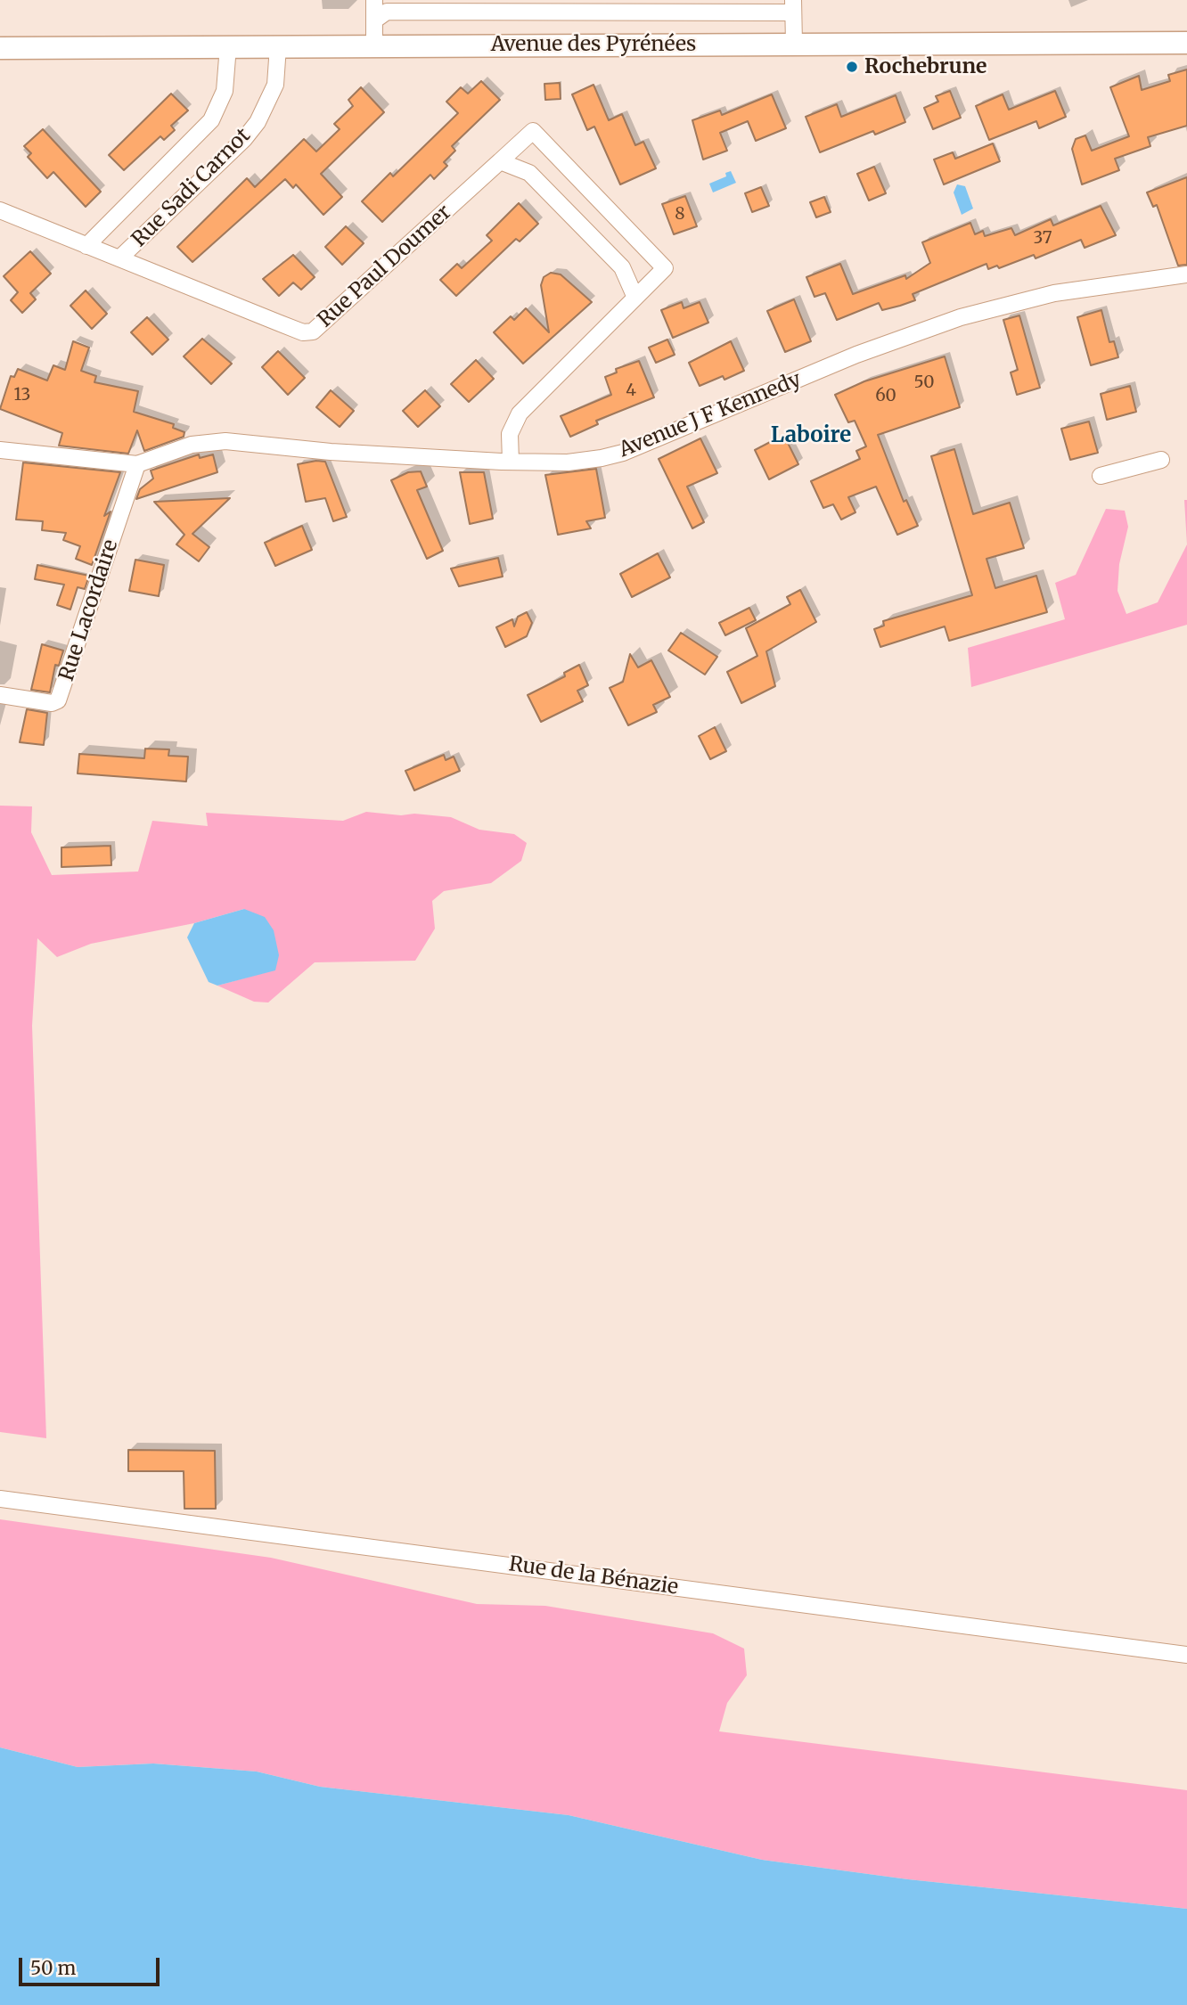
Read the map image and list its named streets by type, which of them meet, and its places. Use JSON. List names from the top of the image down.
{
  "streets": {
    "main road": ["Avenue des Pyrénées"],
    "street": [
      "Rue Sadi Carnot",
      "Rue Paul Doumer",
      "Avenue J F Kennedy",
      "Rue Lacordaire",
      "Rue de la Bénazie"
    ]
  },
  "crossings": [
    ["Avenue des Pyrénées", "Rue Sadi Carnot"],
    ["Rue Sadi Carnot", "Rue Paul Doumer"],
    ["Rue Paul Doumer", "Avenue J F Kennedy"],
    ["Avenue J F Kennedy", "Rue Lacordaire"]
  ],
  "districts": ["Laboire"],
  "places": ["Rochebrune"],
  "house_numbers": [
    "8",
    "37",
    "50",
    "4",
    "13",
    "60"
  ],
  "scale_bar": "50 m"
}
